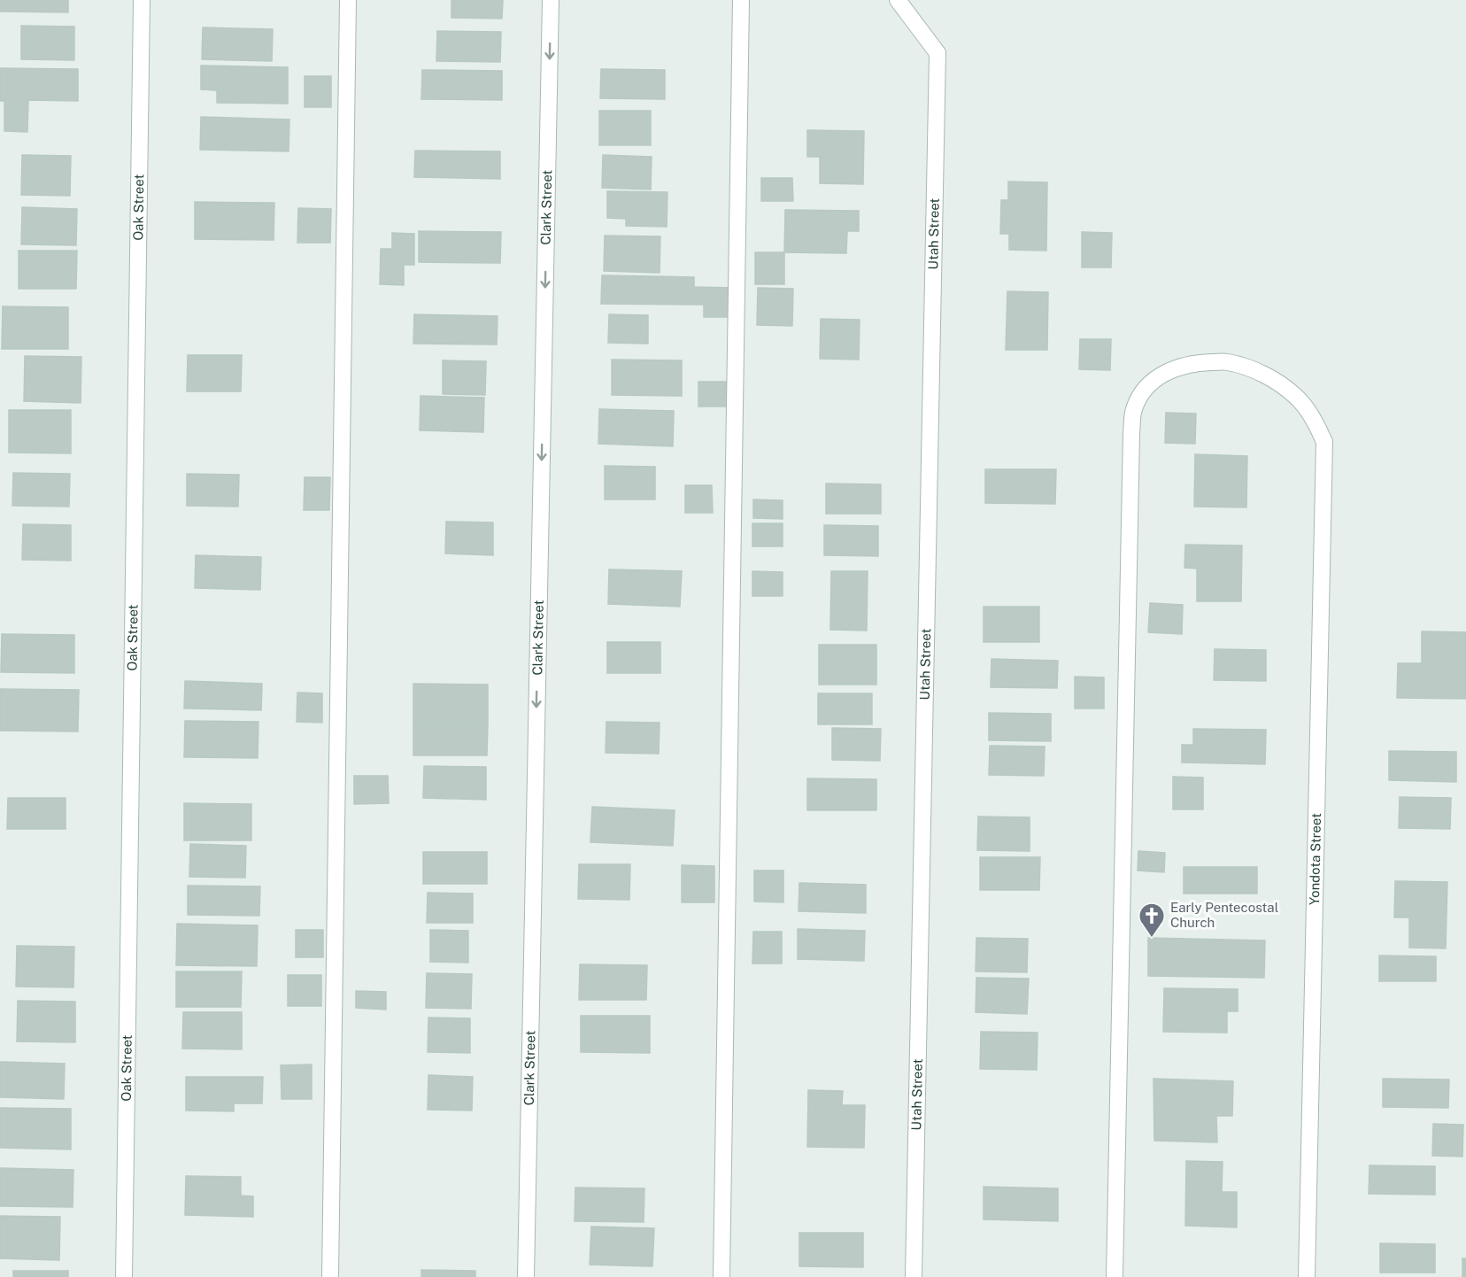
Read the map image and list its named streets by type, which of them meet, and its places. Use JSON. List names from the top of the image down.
{
  "streets": {
    "street": [
      "Oak Street",
      "Clark Street",
      "Utah Street",
      "Yondota Street"
    ]
  },
  "one_way": ["Clark Street"],
  "places": {
    "church": ["Early Pentecostal Church"]
  }
}
